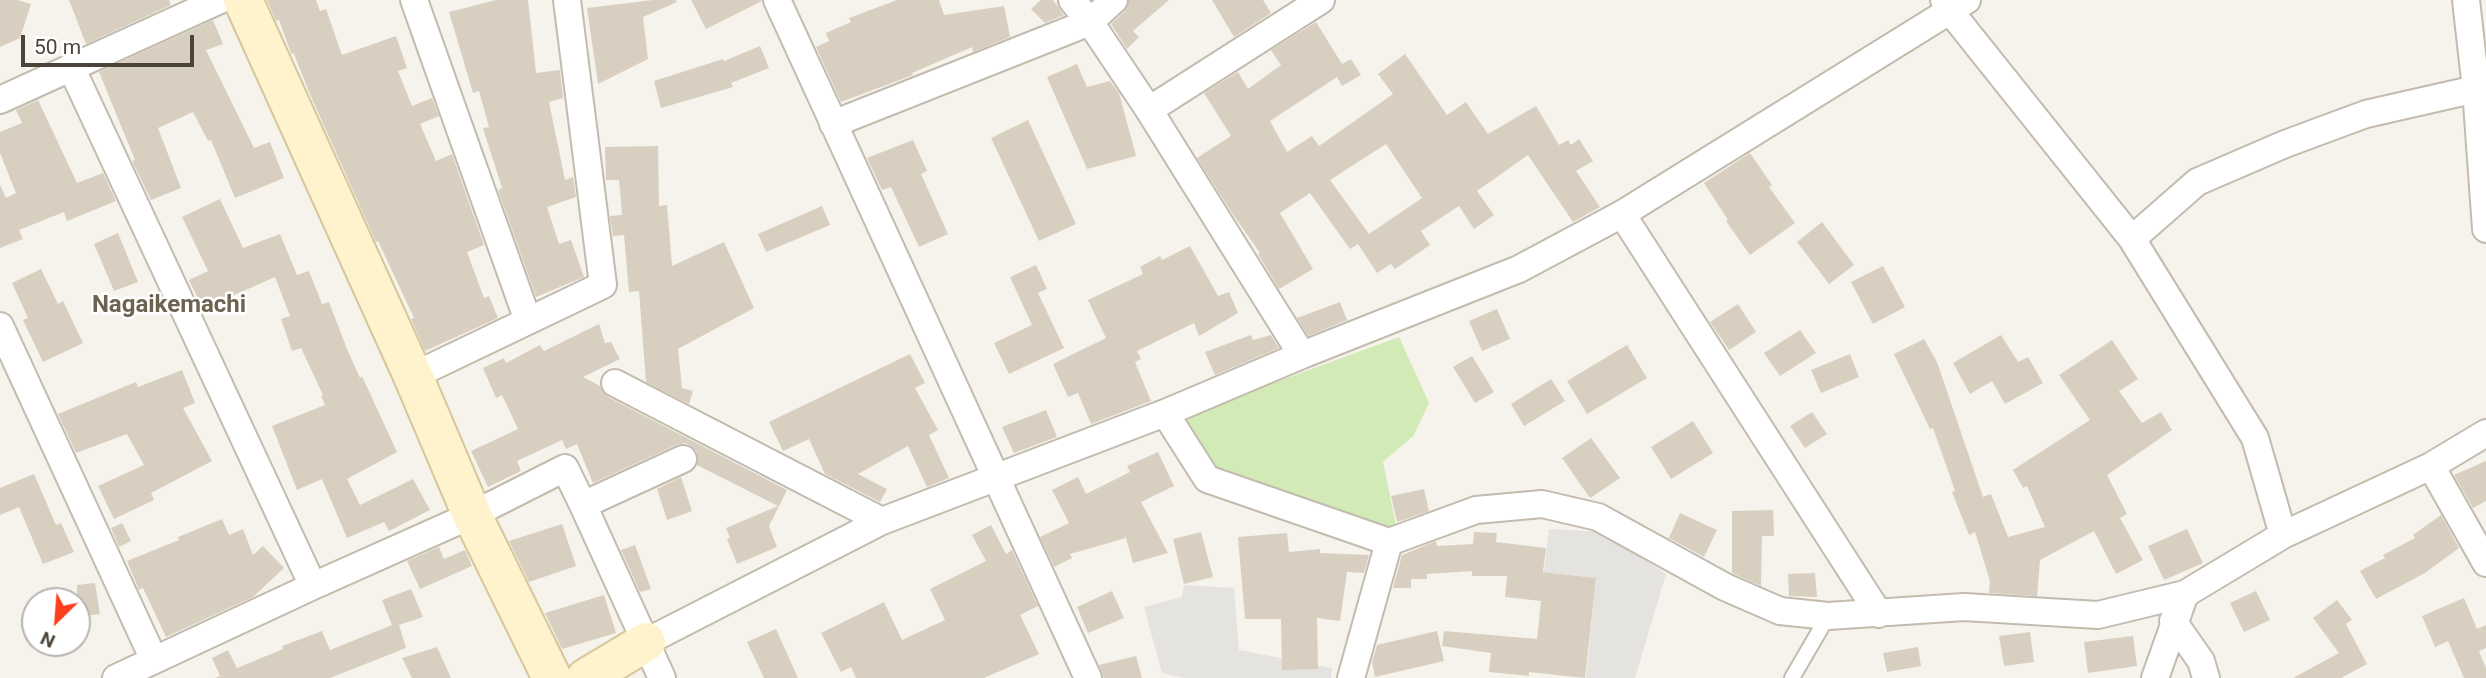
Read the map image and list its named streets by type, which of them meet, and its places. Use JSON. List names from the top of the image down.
{
  "districts": ["Nagaikemachi"],
  "scale_bar": "50 m",
  "north": "bottom left"
}
